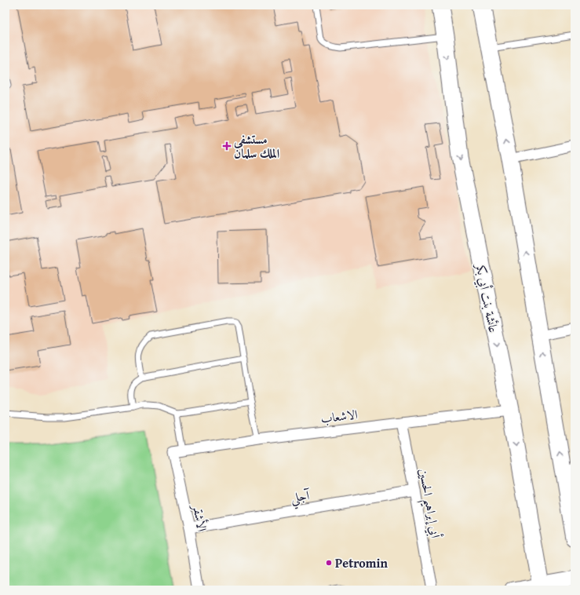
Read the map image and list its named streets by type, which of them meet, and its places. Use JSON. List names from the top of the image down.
{
  "streets": {
    "main road": ["عائشة بنت أبي بكر"],
    "street": [
      "الاشعاب",
      "آجلي",
      "أبي إبراهيم الحسين",
      "الأشقر"
    ]
  },
  "crossings": [
    ["عائشة بنت أبي بكر", "الاشعاب"],
    ["الاشعاب", "أبي إبراهيم الحسين"],
    ["الاشعاب", "الأشقر"],
    ["آجلي", "أبي إبراهيم الحسين"],
    ["آجلي", "الأشقر"]
  ],
  "places": {
    "health": ["مستشفى الملك سلمان"],
    "other": ["Petromin"]
  }
}
